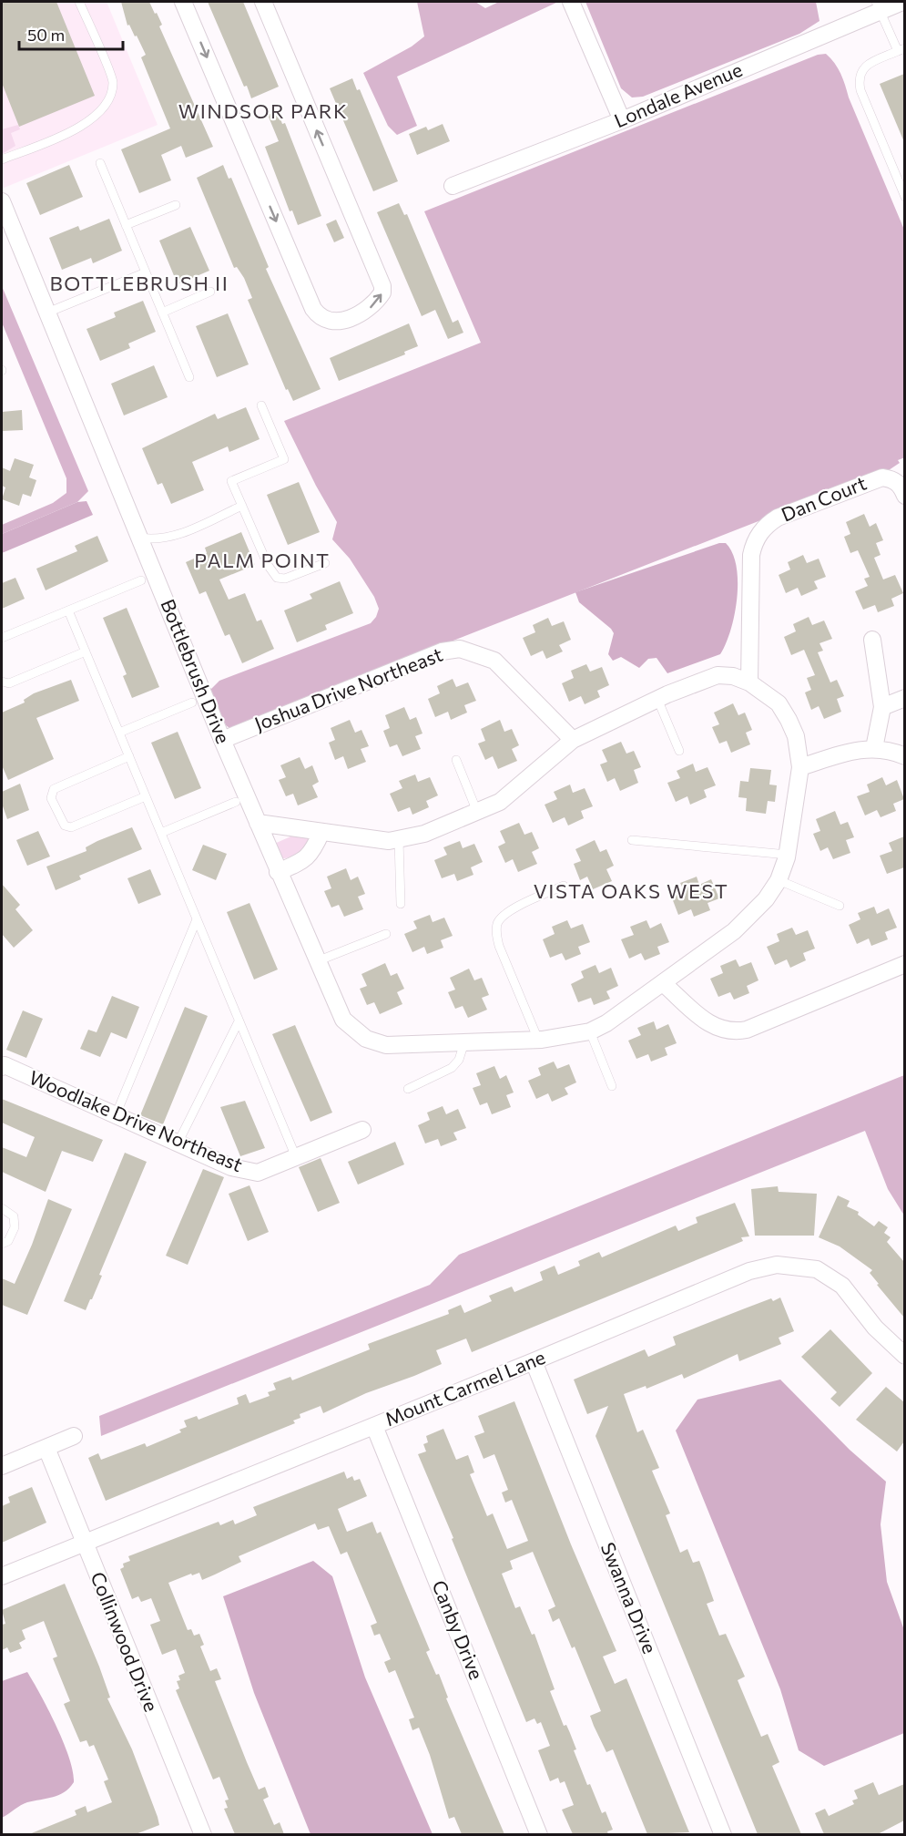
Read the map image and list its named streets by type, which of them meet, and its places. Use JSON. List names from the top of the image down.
{
  "streets": {
    "street": [
      "Londale Avenue",
      "Dan Court",
      "Bottlebrush Drive",
      "Joshua Drive Northeast",
      "Woodlake Drive Northeast",
      "Mount Carmel Lane",
      "Swanna Drive",
      "Canby Drive",
      "Collinwood Drive"
    ]
  },
  "crossings": [
    ["Bottlebrush Drive", "Joshua Drive Northeast"],
    ["Mount Carmel Lane", "Swanna Drive"],
    ["Mount Carmel Lane", "Canby Drive"],
    ["Mount Carmel Lane", "Collinwood Drive"]
  ],
  "districts": [
    "WINDSOR PARK",
    "BOTTLEBRUSH II",
    "PALM POINT",
    "VISTA OAKS WEST"
  ],
  "scale_bar": "50 m"
}
